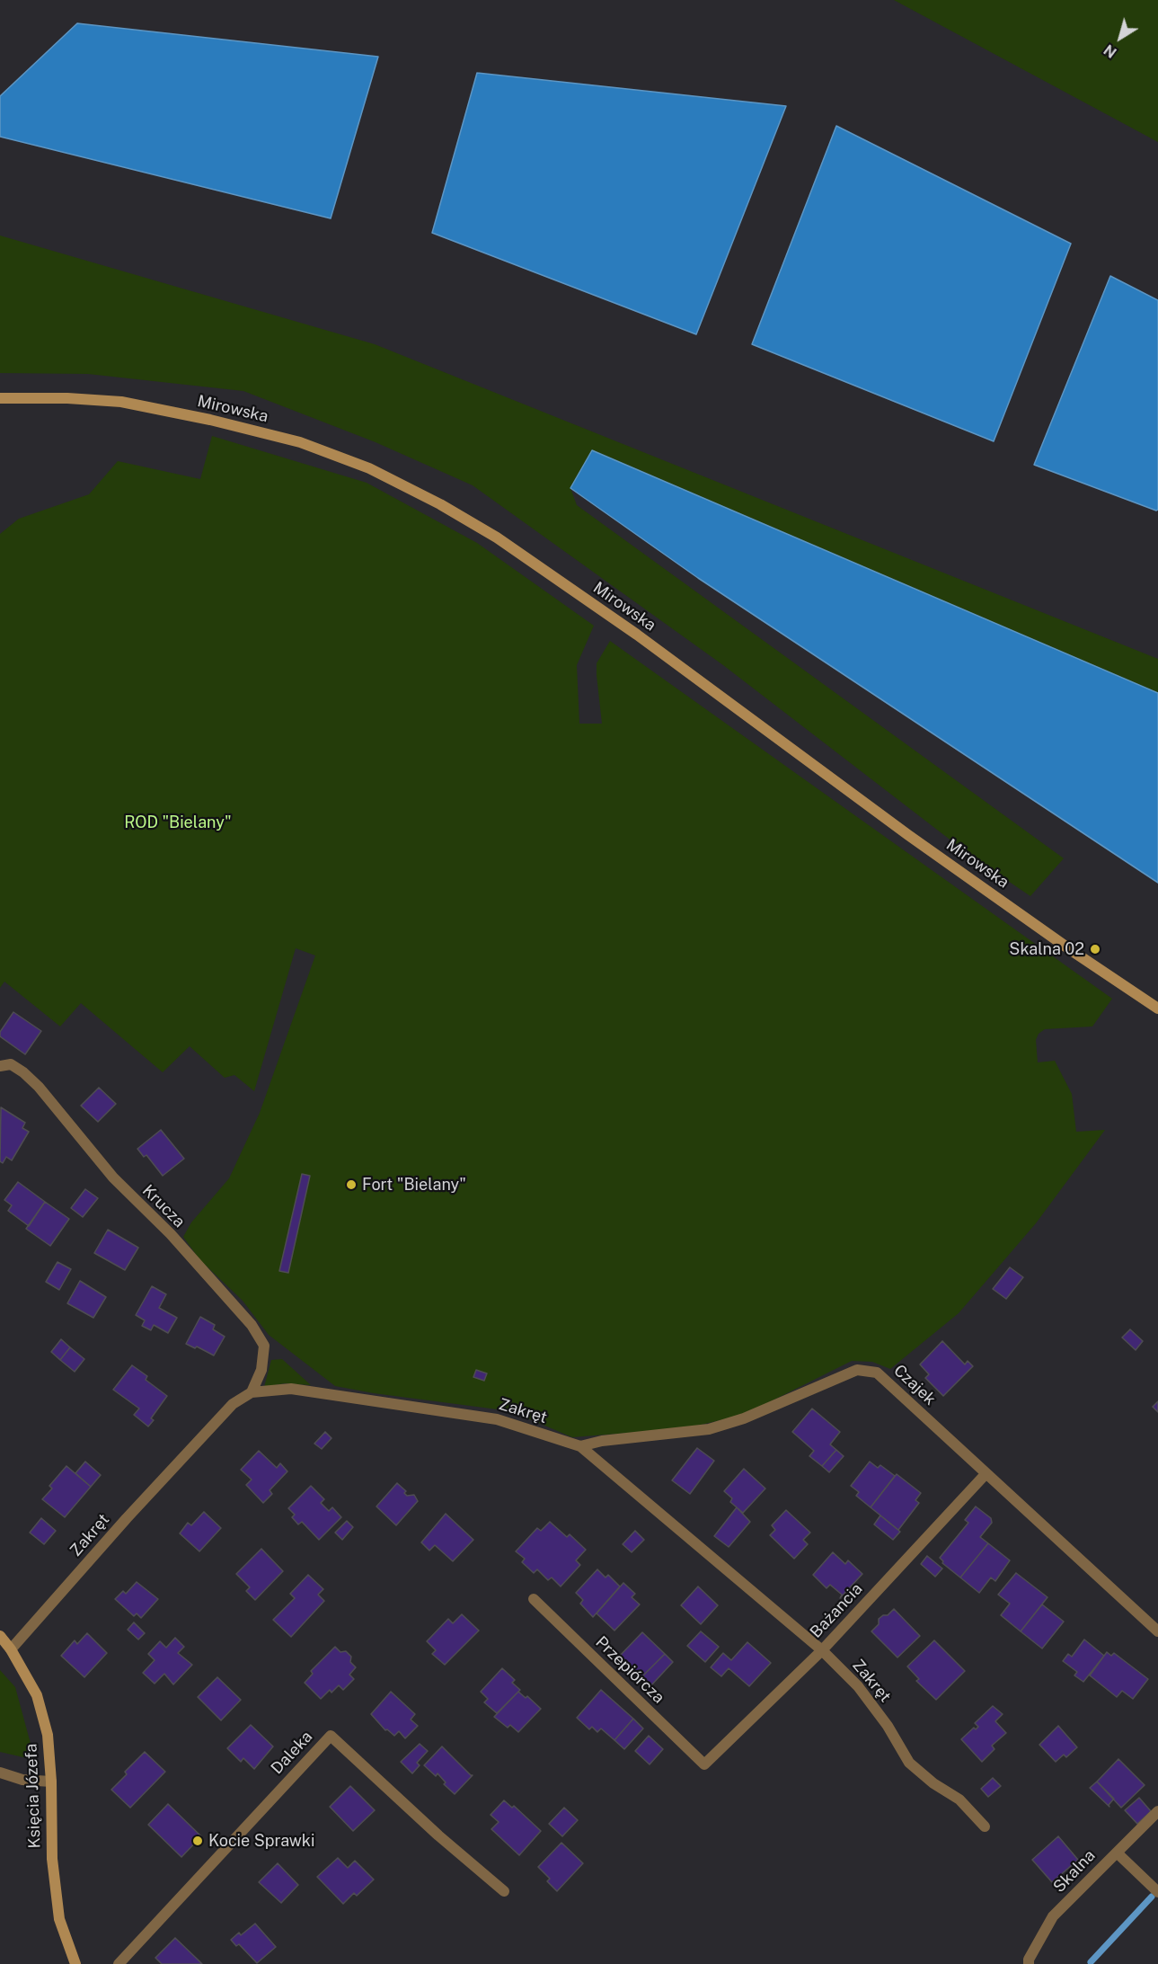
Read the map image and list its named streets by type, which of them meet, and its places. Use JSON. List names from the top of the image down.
{
  "streets": {
    "main road": ["Mirowska", "Księcia Józefa"],
    "street": [
      "Krucza",
      "Czajek",
      "Zakręt",
      "Bażancia",
      "Przepiórcza",
      "Daleka",
      "Skalna"
    ]
  },
  "crossings": [
    ["Krucza", "Zakręt"],
    ["Czajek", "Zakręt"],
    ["Czajek", "Bażancia"],
    ["Zakręt", "Bażancia"],
    ["Zakręt", "Księcia Józefa"],
    ["Bażancia", "Przepiórcza"]
  ],
  "parks": ["ROD \"Bielany\""],
  "places": ["Skalna 02", "Fort \"Bielany\"", "Kocie Sprawki"],
  "north": "bottom left"
}
